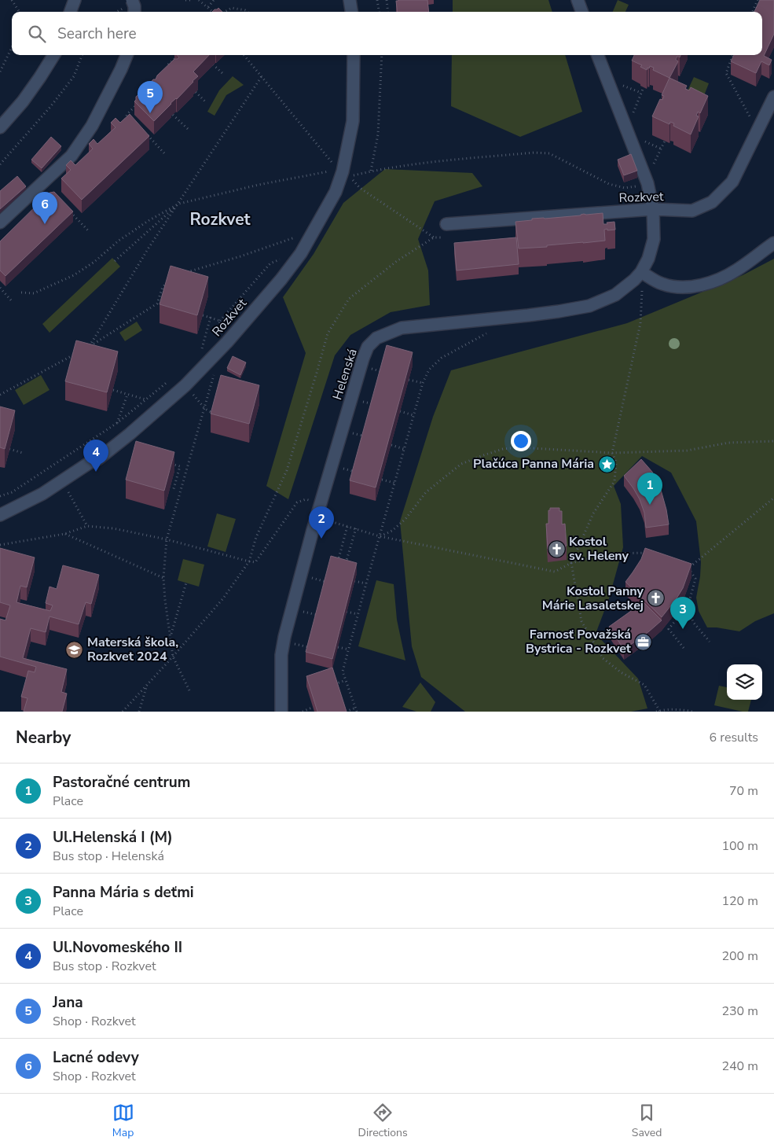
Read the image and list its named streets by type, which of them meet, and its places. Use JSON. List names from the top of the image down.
{
  "streets": {
    "street": ["Rozkvet", "Helenská"]
  },
  "crossings": [
    ["Rozkvet", "Helenská"]
  ],
  "districts": ["Rozkvet"],
  "places": {
    "place": ["Plačúca Panna Mária"],
    "church": ["Kostol sv. Heleny", "Kostol Panny Márie Lasaletskej"],
    "office": ["Farnosť Považská Bystrica - Rozkvet"],
    "school or university": ["Materská škola, Rozkvet 2024"]
  },
  "page": {
    "search": "Search here",
    "pins": [
      "5",
      "6",
      "4",
      "1",
      "2",
      "3"
    ],
    "heading": ["Nearby", "6 results"],
    "list": [
      {
        "mark": "1",
        "name": "Pastoračné centrum",
        "note": "Place",
        "value": "70 m"
      },
      {
        "mark": "2",
        "name": "Ul.Helenská I (M)",
        "note": "Bus stop · Helenská",
        "value": "100 m"
      },
      {
        "mark": "3",
        "name": "Panna Mária s deťmi",
        "note": "Place",
        "value": "120 m"
      },
      {
        "mark": "4",
        "name": "Ul.Novomeského II",
        "note": "Bus stop · Rozkvet",
        "value": "200 m"
      },
      {
        "mark": "5",
        "name": "Jana",
        "note": "Shop · Rozkvet",
        "value": "230 m"
      },
      {
        "mark": "6",
        "name": "Lacné odevy",
        "note": "Shop · Rozkvet",
        "value": "240 m"
      }
    ],
    "nav": ["Map", "Directions", "Saved"]
  }
}
